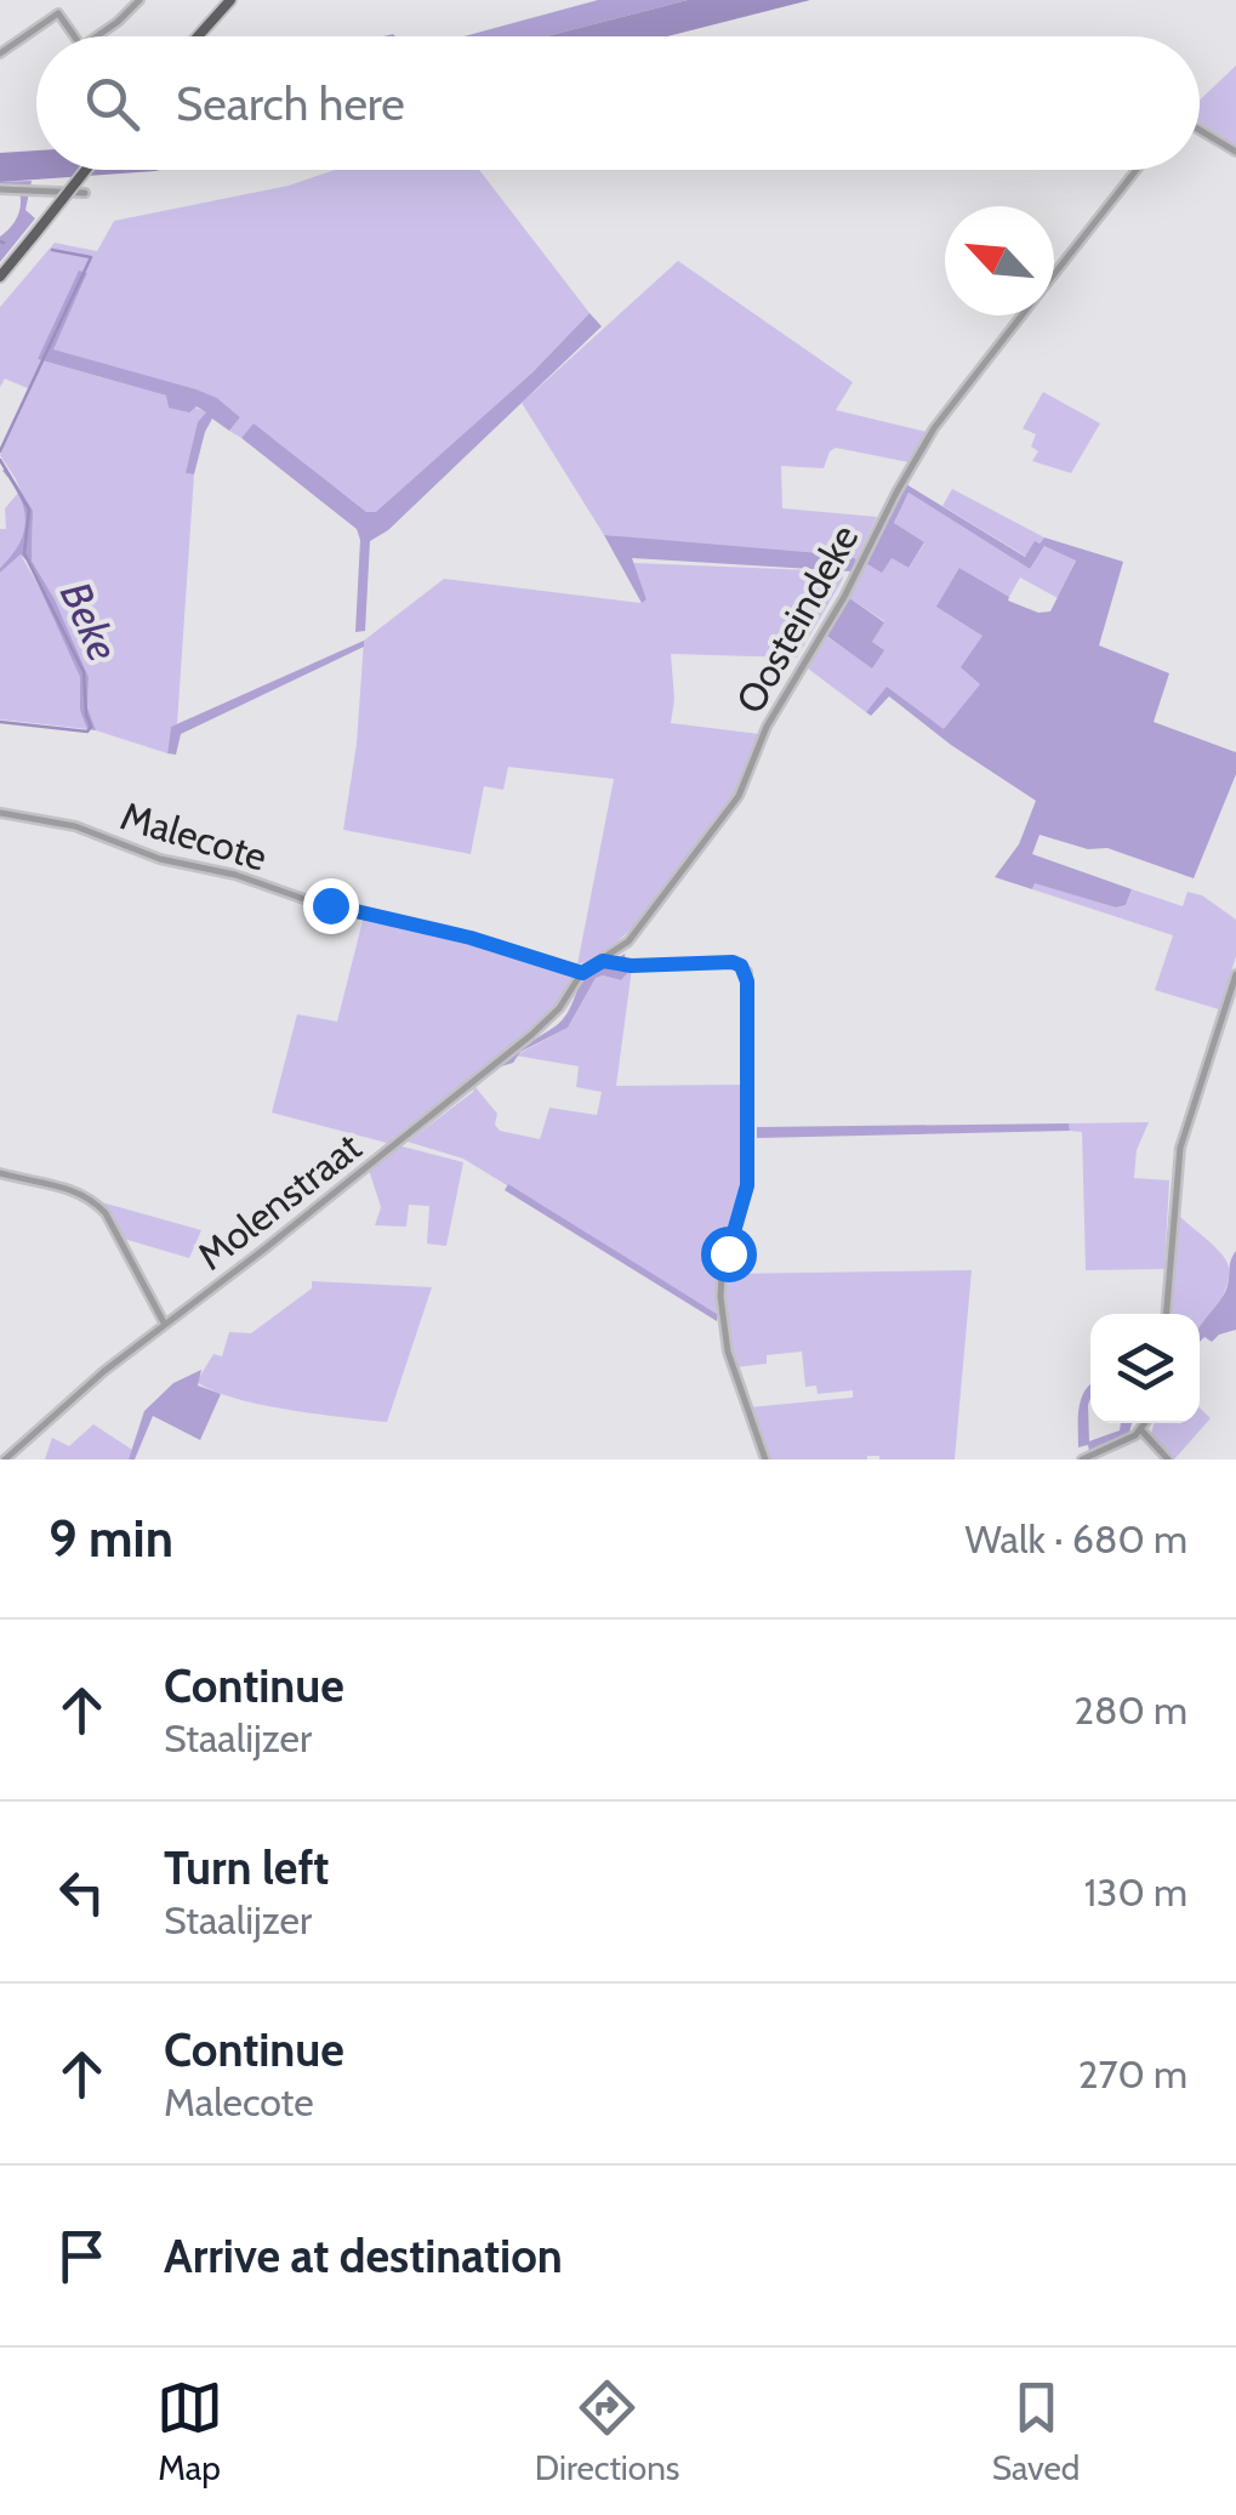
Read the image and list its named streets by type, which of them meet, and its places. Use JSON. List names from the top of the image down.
{
  "streets": {
    "street": ["Oosteindeke", "Malecote", "Molenstraat"]
  },
  "crossings": [
    ["Oosteindeke", "Malecote"],
    ["Oosteindeke", "Molenstraat"],
    ["Malecote", "Molenstraat"]
  ],
  "water": ["Beke"],
  "north": "top left",
  "page": {
    "search": "Search here",
    "heading": ["9 min", "Walk · 680 m"],
    "list": [
      ["Continue", "Staalijzer", "280 m"],
      ["Turn left", "Staalijzer", "130 m"],
      ["Continue", "Malecote", "270 m"],
      "Arrive at destination"
    ],
    "nav": ["Map", "Directions", "Saved"]
  }
}
